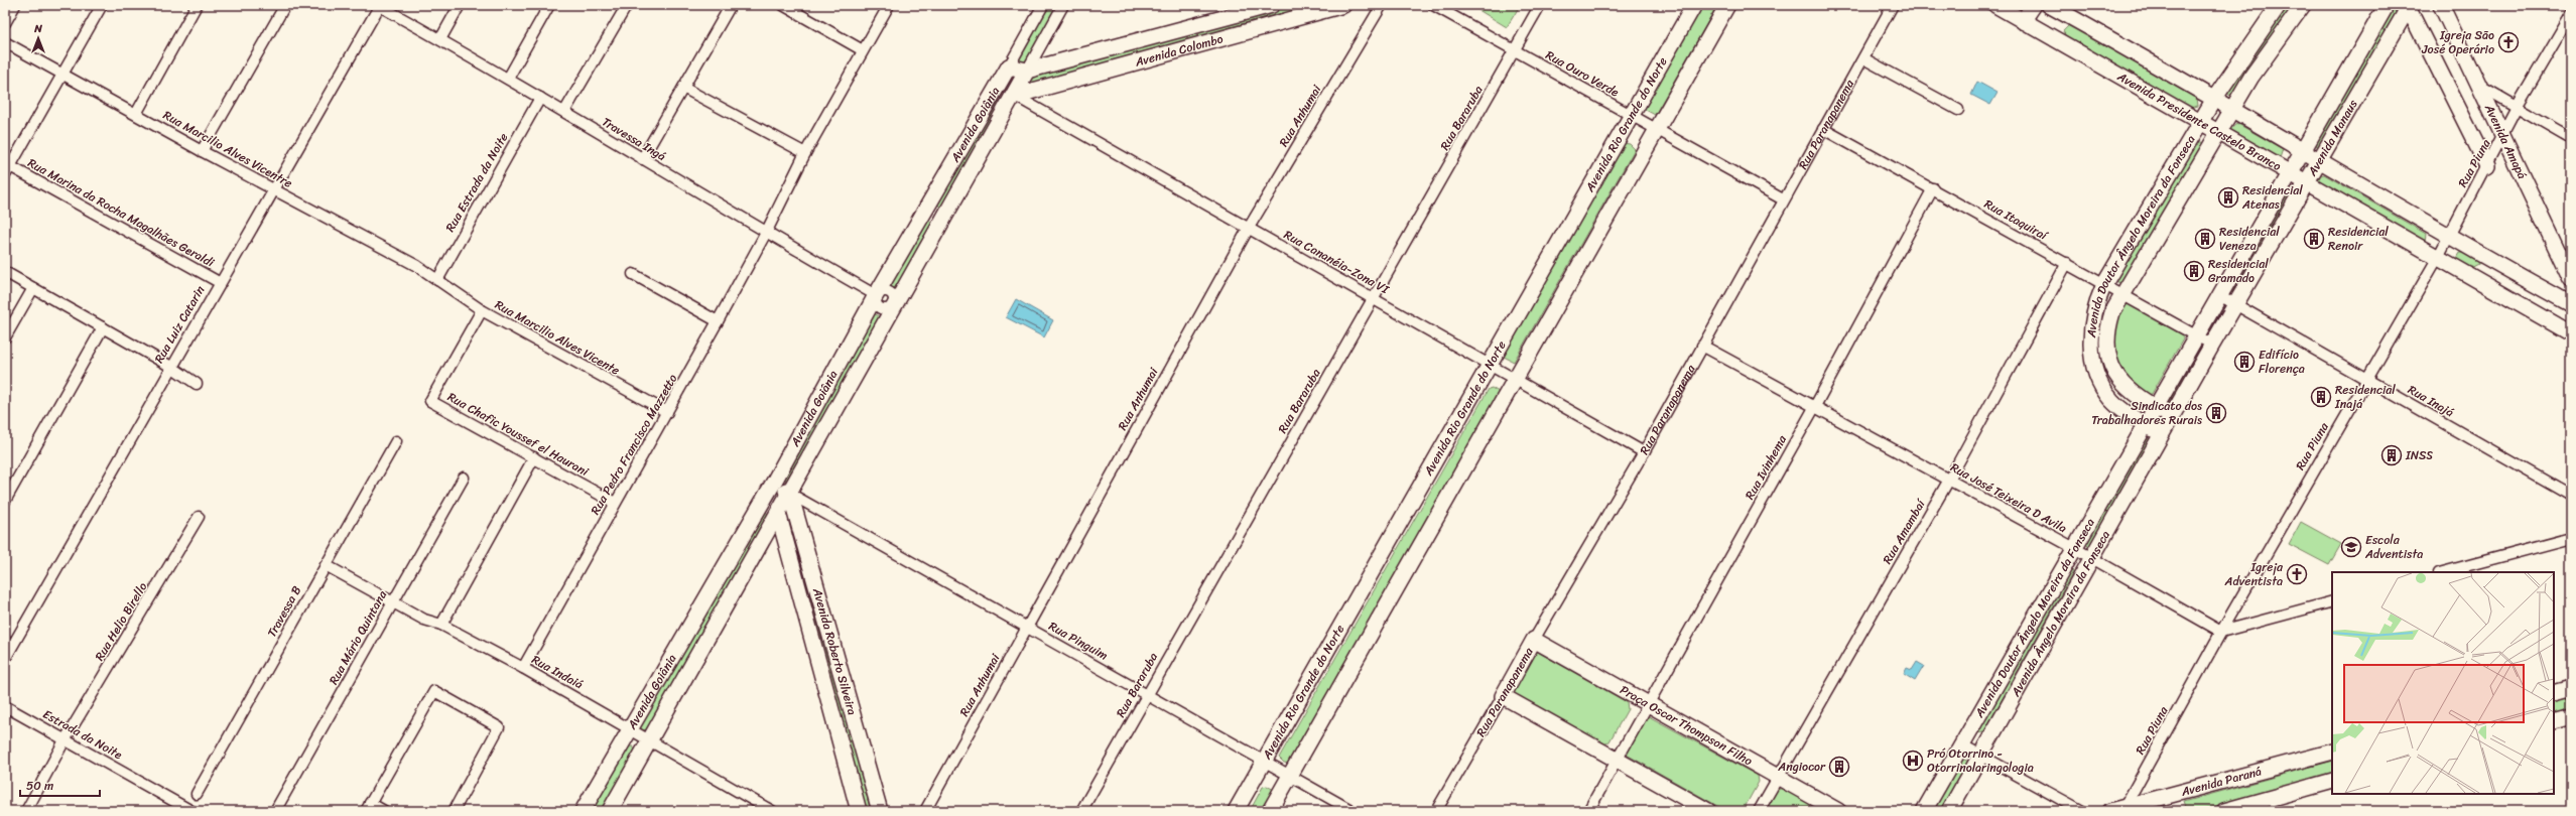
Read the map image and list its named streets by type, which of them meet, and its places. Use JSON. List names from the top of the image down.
{
  "streets": {
    "street": [
      "Avenida Colombo",
      "Rua Ouro Verde",
      "Rua Anhumai",
      "Rua Bararuba",
      "Avenida Presidente Castelo Branco",
      "Rua Paranapanema",
      "Avenida Goiânia",
      "Avenida Rio Grande do Norte",
      "Avenida Manaus",
      "Travessa Ingá",
      "Avenida Amapá",
      "Rua Marcilio Alves Vicentre",
      "Rua Piuna",
      "Rua Estrada da Noite",
      "Rua Marina da Rocha Magalhães Geraldi",
      "Rua Itaquiraí",
      "Avenida Doutor Ângelo Moreira da Fonseca",
      "Rua Cananéia-Zona VI",
      "Rua Luiz Catarin",
      "Rua Marcilio Alves Vicente",
      "Rua Inajá",
      "Rua Chafic Youssef el Haurani",
      "Rua Pedro Francisco Mazzetto",
      "Rua Ivinhema",
      "Rua José Teixeira D Avila",
      "Rua Amambaí",
      "Travessa B",
      "Avenida Ângelo Moreira da Fonseca",
      "Rua Helio Birello",
      "Rua Mário Quintana",
      "Rua Pinguim",
      "Avenida Roberto Silveira",
      "Rua Indaiá",
      "Praça Oscar Thompson Filho",
      "Estrada da Noite",
      "Avenida Paraná"
    ]
  },
  "crossings": [
    ["Avenida Colombo", "Avenida Goiânia"],
    ["Avenida Colombo", "Rua Cananéia-Zona VI"],
    ["Rua Ouro Verde", "Rua Bararuba"],
    ["Rua Ouro Verde", "Rua Paranapanema"],
    ["Rua Ouro Verde", "Avenida Rio Grande do Norte"],
    ["Rua Anhumai", "Rua Cananéia-Zona VI"],
    ["Rua Anhumai", "Rua Pinguim"],
    ["Rua Bararuba", "Rua Cananéia-Zona VI"],
    ["Rua Bararuba", "Rua Pinguim"],
    ["Avenida Presidente Castelo Branco", "Avenida Manaus"],
    ["Avenida Presidente Castelo Branco", "Rua Piuna"],
    ["Avenida Presidente Castelo Branco", "Avenida Doutor Ângelo Moreira da Fonseca"],
    ["Rua Paranapanema", "Rua Itaquiraí"],
    ["Rua Paranapanema", "Rua Cananéia-Zona VI"],
    ["Rua Paranapanema", "Rua José Teixeira D Avila"],
    ["Rua Paranapanema", "Praça Oscar Thompson Filho"],
    ["Avenida Goiânia", "Travessa Ingá"],
    ["Avenida Goiânia", "Rua Cananéia-Zona VI"],
    ["Avenida Goiânia", "Rua Pinguim"],
    ["Avenida Goiânia", "Avenida Roberto Silveira"],
    ["Avenida Goiânia", "Rua Indaiá"],
    ["Avenida Rio Grande do Norte", "Rua Cananéia-Zona VI"],
    ["Avenida Rio Grande do Norte", "Rua Pinguim"],
    ["Avenida Manaus", "Rua Itaquiraí"],
    ["Avenida Manaus", "Avenida Doutor Ângelo Moreira da Fonseca"],
    ["Avenida Manaus", "Rua Inajá"],
    ["Avenida Manaus", "Avenida Ângelo Moreira da Fonseca"],
    ["Travessa Ingá", "Rua Estrada da Noite"],
    ["Travessa Ingá", "Rua Luiz Catarin"],
    ["Travessa Ingá", "Rua Pedro Francisco Mazzetto"],
    ["Avenida Amapá", "Rua Piuna"],
    ["Rua Marcilio Alves Vicentre", "Rua Estrada da Noite"],
    ["Rua Marcilio Alves Vicentre", "Rua Luiz Catarin"],
    ["Rua Marcilio Alves Vicentre", "Rua Marcilio Alves Vicente"],
    ["Rua Piuna", "Rua Inajá"],
    ["Rua Piuna", "Rua José Teixeira D Avila"],
    ["Rua Piuna", "Avenida Paraná"],
    ["Rua Estrada da Noite", "Rua Marcilio Alves Vicente"],
    ["Rua Marina da Rocha Magalhães Geraldi", "Rua Luiz Catarin"],
    ["Rua Itaquiraí", "Avenida Doutor Ângelo Moreira da Fonseca"],
    ["Rua Itaquiraí", "Rua Ivinhema"],
    ["Rua Itaquiraí", "Rua Amambaí"],
    ["Avenida Doutor Ângelo Moreira da Fonseca", "Rua José Teixeira D Avila"],
    ["Avenida Doutor Ângelo Moreira da Fonseca", "Avenida Ângelo Moreira da Fonseca"],
    ["Rua Marcilio Alves Vicente", "Rua Chafic Youssef el Haurani"],
    ["Rua Marcilio Alves Vicente", "Rua Pedro Francisco Mazzetto"],
    ["Rua Chafic Youssef el Haurani", "Rua Pedro Francisco Mazzetto"],
    ["Rua Pedro Francisco Mazzetto", "Rua Indaiá"],
    ["Rua Ivinhema", "Rua José Teixeira D Avila"],
    ["Rua Ivinhema", "Praça Oscar Thompson Filho"],
    ["Rua José Teixeira D Avila", "Rua Amambaí"],
    ["Rua José Teixeira D Avila", "Avenida Ângelo Moreira da Fonseca"],
    ["Rua Amambaí", "Praça Oscar Thompson Filho"],
    ["Travessa B", "Rua Indaiá"],
    ["Rua Helio Birello", "Estrada da Noite"],
    ["Rua Mário Quintana", "Rua Indaiá"],
    ["Rua Pinguim", "Avenida Roberto Silveira"]
  ],
  "places": {
    "church": ["Igreja São José Operário", "Igreja Adventista"],
    "building": [
      "Residencial Atenas",
      "Residencial Veneza",
      "Residencial Renoir",
      "Residencial Gramado",
      "Edifício Florença",
      "Residencial Inajá",
      "Sindicato dos Trabalhadores Rurais",
      "INSS",
      "Angiocor"
    ],
    "school or university": ["Escola Adventista"],
    "hospital": ["Pró Otorrino - Otorrinolaringologia"]
  },
  "scale_bar": "50 m",
  "north": "top"
}
